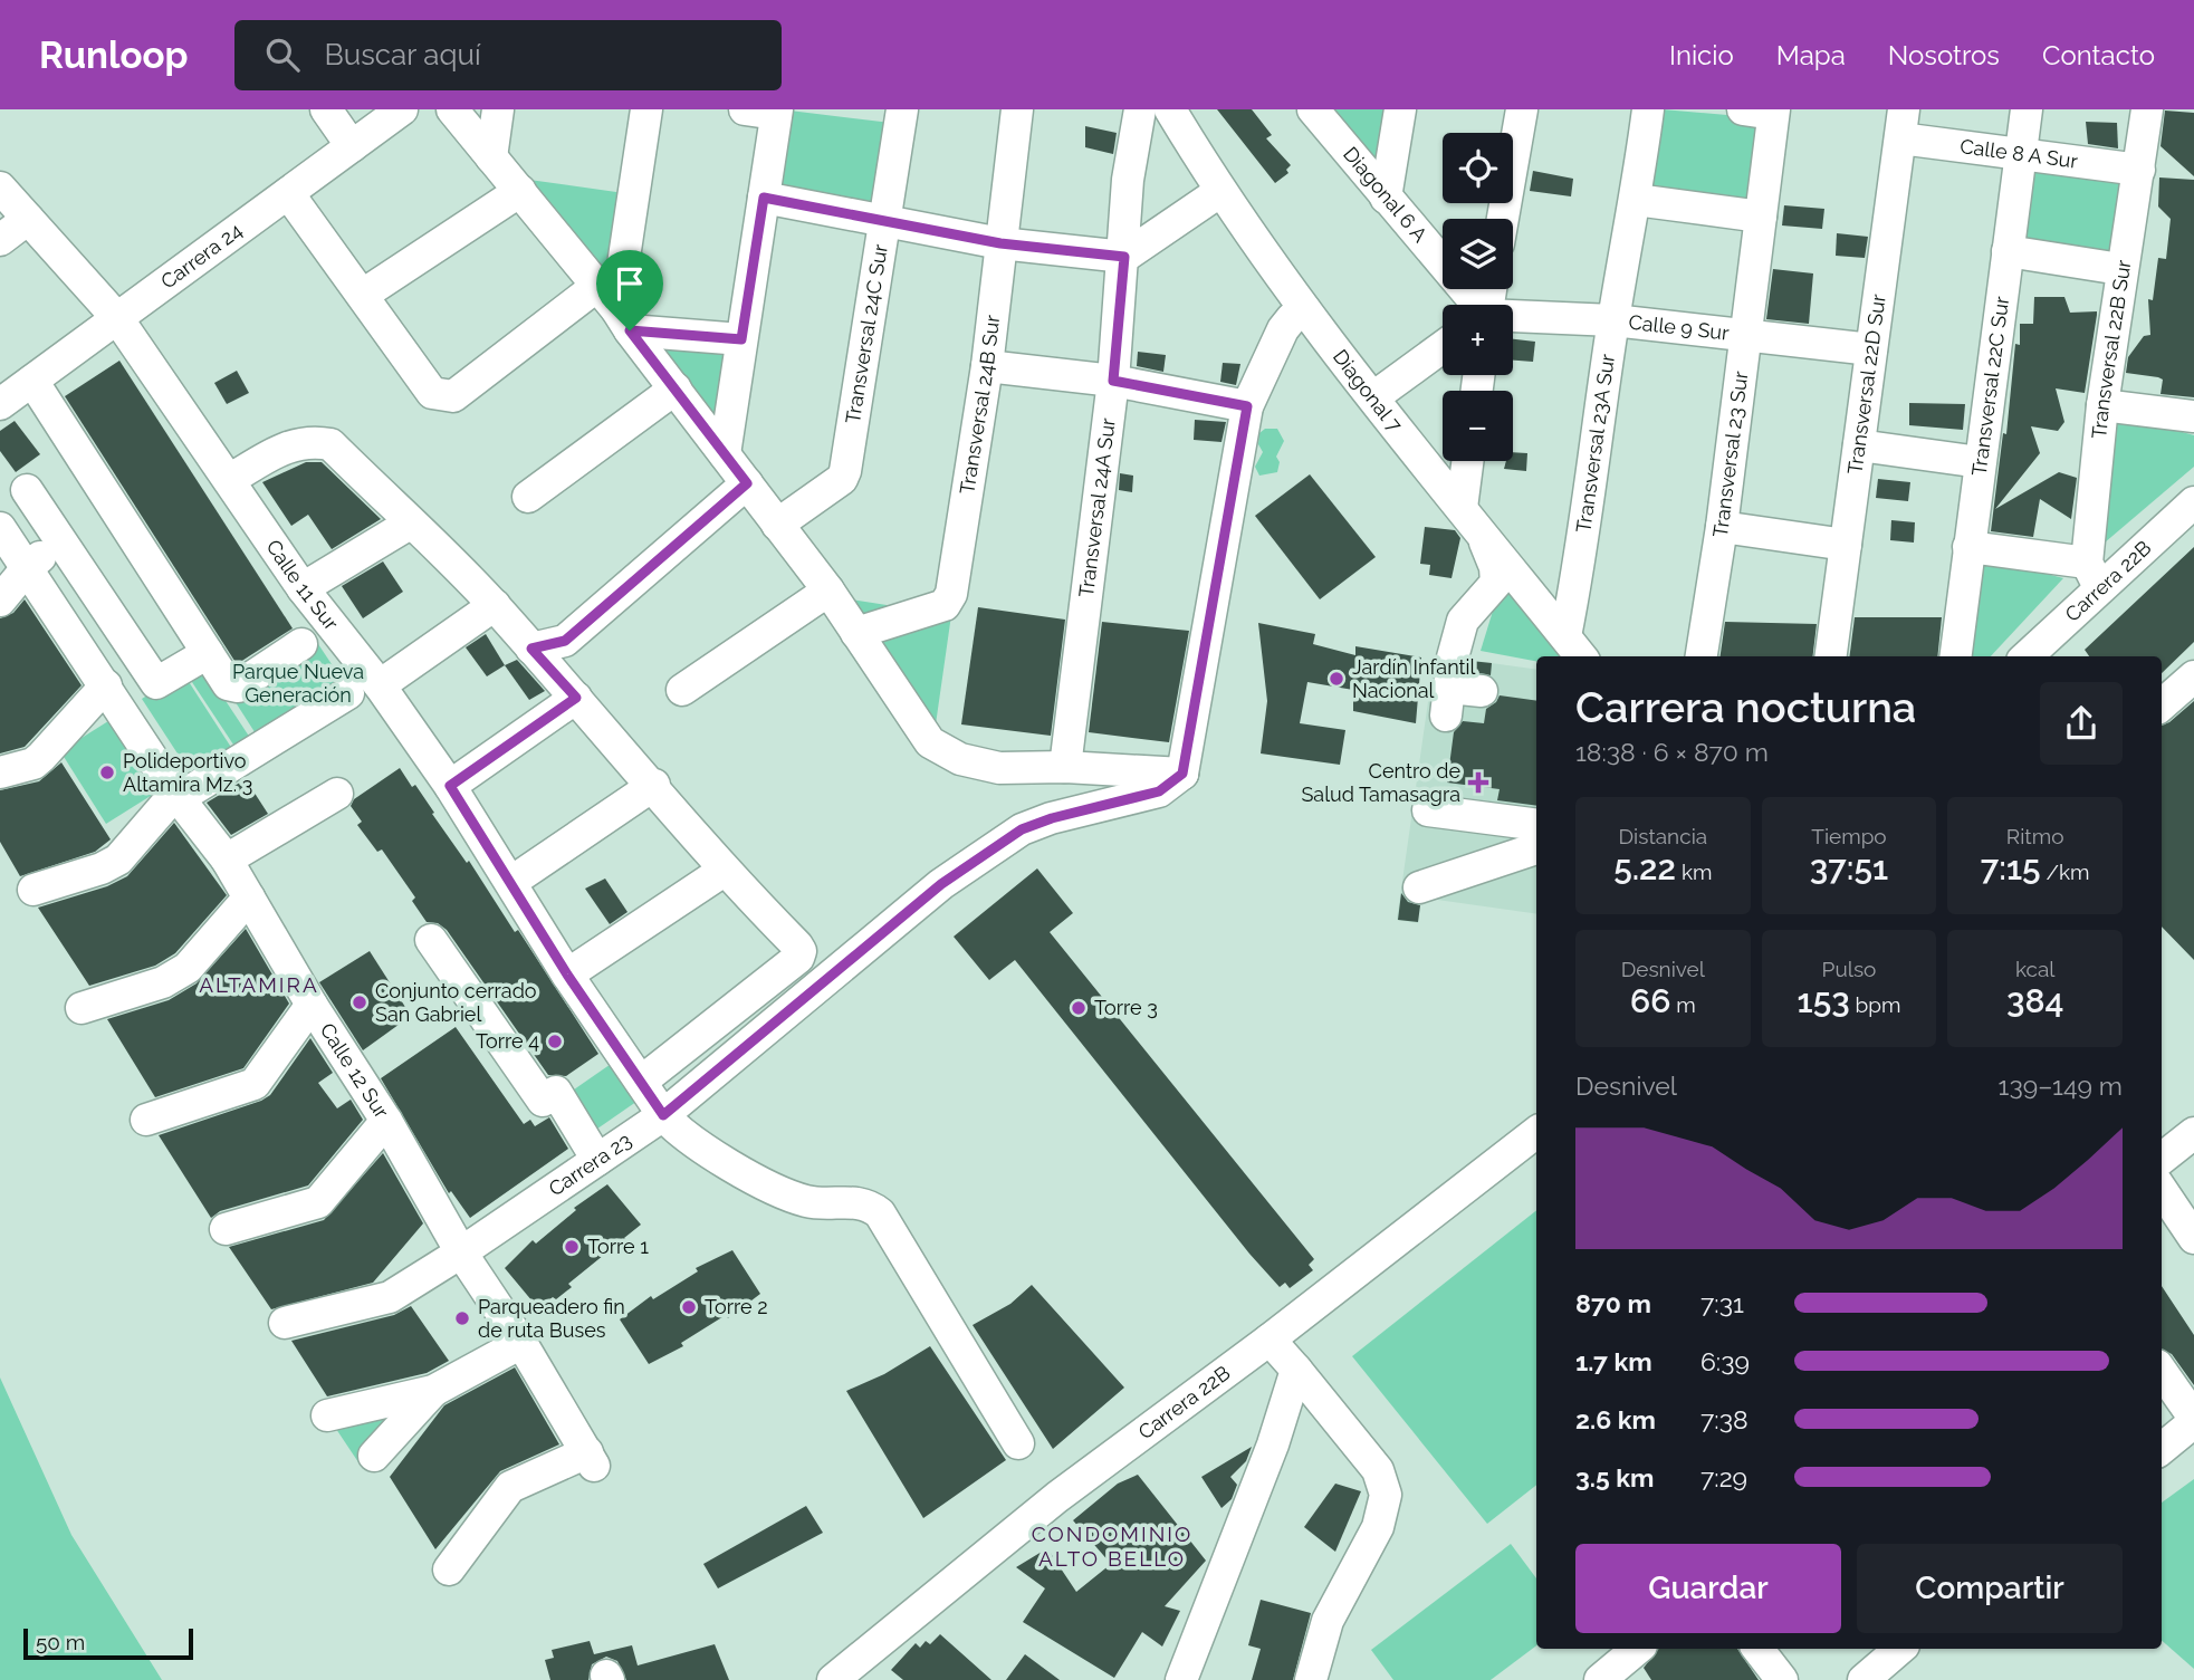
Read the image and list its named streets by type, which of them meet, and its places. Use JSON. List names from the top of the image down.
{
  "streets": {
    "street": [
      "Calle 8 A Sur",
      "Diagonal 6 A",
      "Carrera 24",
      "Calle 9 Sur",
      "Transversal 24C Sur",
      "Transversal 22B Sur",
      "Transversal 22D Sur",
      "Transversal 22C Sur",
      "Diagonal 7",
      "Transversal 24B Sur",
      "Transversal 23A Sur",
      "Transversal 23 Sur",
      "Transversal 24A Sur",
      "Carrera 22B",
      "Calle 11 Sur",
      "Calle 12 Sur",
      "Carrera 23"
    ]
  },
  "crossings": [
    ["Calle 8 A Sur", "Transversal 22B Sur"],
    ["Calle 8 A Sur", "Transversal 22D Sur"],
    ["Calle 8 A Sur", "Transversal 22C Sur"],
    ["Carrera 24", "Calle 11 Sur"],
    ["Calle 9 Sur", "Transversal 22D Sur"],
    ["Calle 9 Sur", "Transversal 23A Sur"],
    ["Calle 9 Sur", "Transversal 23 Sur"],
    ["Transversal 22B Sur", "Carrera 22B"],
    ["Diagonal 7", "Transversal 23A Sur"],
    ["Calle 11 Sur", "Carrera 23"],
    ["Calle 12 Sur", "Carrera 23"]
  ],
  "districts": ["ALTAMIRA", "CONDOMINIO ALTO BELLO"],
  "parks": ["Parque Nueva Generación"],
  "places": {
    "other": [
      "Jardín Infantil Nacional",
      "Polideportivo Altamira Mz. 3",
      "Conjunto cerrado San Gabriel",
      "Torre 3",
      "Torre 4",
      "Torre 1",
      "Torre 2",
      "Parqueadero fin de ruta Buses"
    ],
    "health": ["Centro de Salud Tamasagra"]
  },
  "scale_bar": "50 m",
  "page": {
    "header": "Runloop",
    "search": "Buscar aquí",
    "nav": [
      "Inicio",
      "Mapa",
      "Nosotros",
      "Contacto"
    ],
    "map_buttons": ["+", "−"],
    "heading": ["Carrera nocturna", "18:38 · 6 × 870 m"],
    "stats": [
      ["Distancia", "5.22 km"],
      ["Tiempo", "37:51"],
      ["Ritmo", "7:15 /km"],
      ["Desnivel", "66 m"],
      ["Pulso", "153 bpm"],
      ["kcal", "384"]
    ],
    "chart": ["Desnivel", "139–149 m"],
    "list": [
      {
        "name": "870 m",
        "note": "7:31"
      },
      {
        "name": "1.7 km",
        "note": "6:39"
      },
      {
        "name": "2.6 km",
        "note": "7:38"
      },
      {
        "name": "3.5 km",
        "note": "7:29"
      }
    ],
    "buttons": ["Guardar", "Compartir"],
    "scale": "50 m"
  }
}
